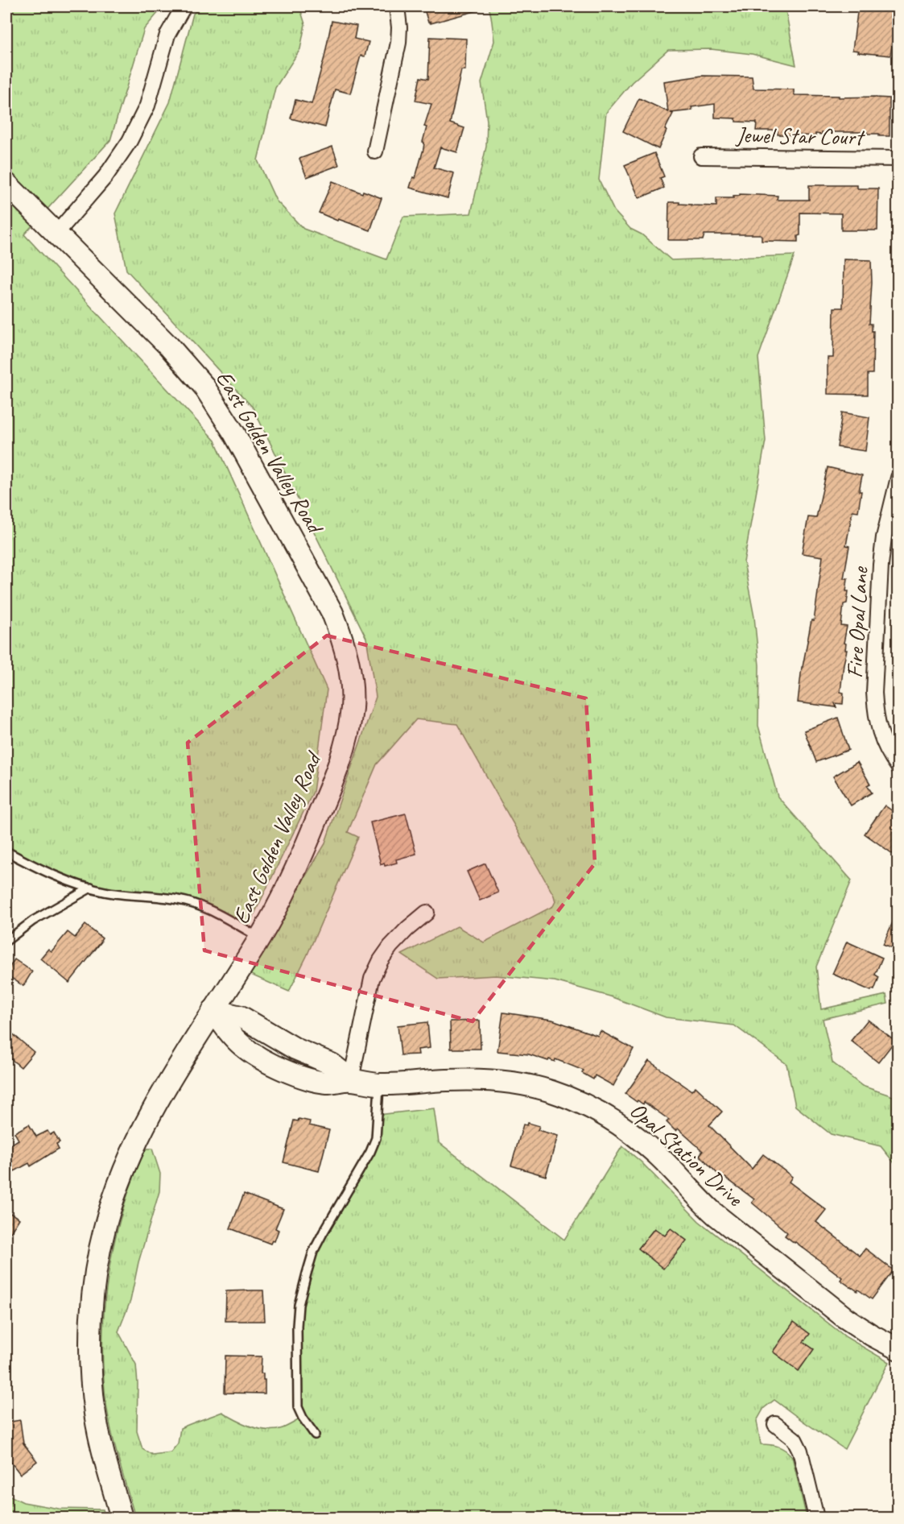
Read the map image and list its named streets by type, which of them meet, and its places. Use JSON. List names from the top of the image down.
{
  "streets": {
    "main road": ["East Golden Valley Road", "Opal Station Drive"],
    "street": ["Jewel Star Court", "Fire Opal Lane"]
  },
  "crossings": [
    ["East Golden Valley Road", "Opal Station Drive"]
  ]
}
